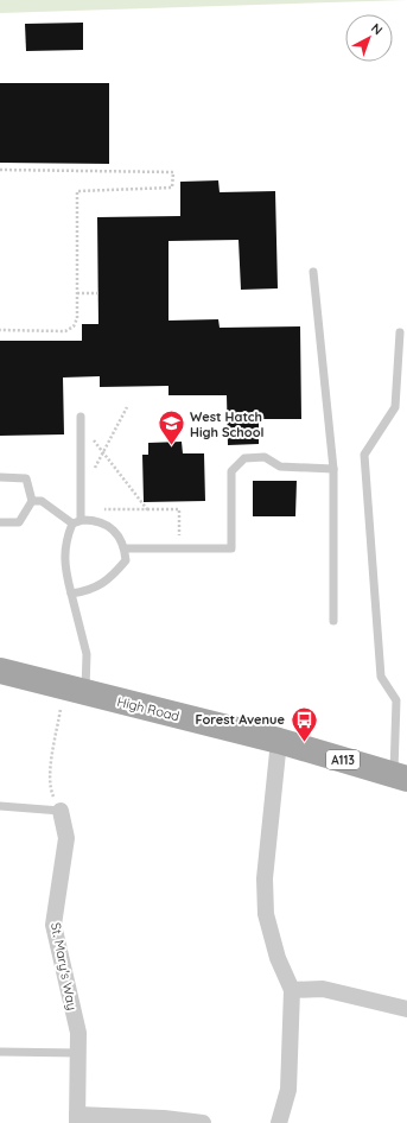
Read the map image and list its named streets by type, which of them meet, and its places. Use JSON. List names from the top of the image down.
{
  "streets": {
    "main road": ["High Road", "A113"],
    "street": ["St. Mary's Way"]
  },
  "places": {
    "school or university": ["West Hatch High School"],
    "bus stop": ["Forest Avenue"]
  },
  "north": "top right"
}
